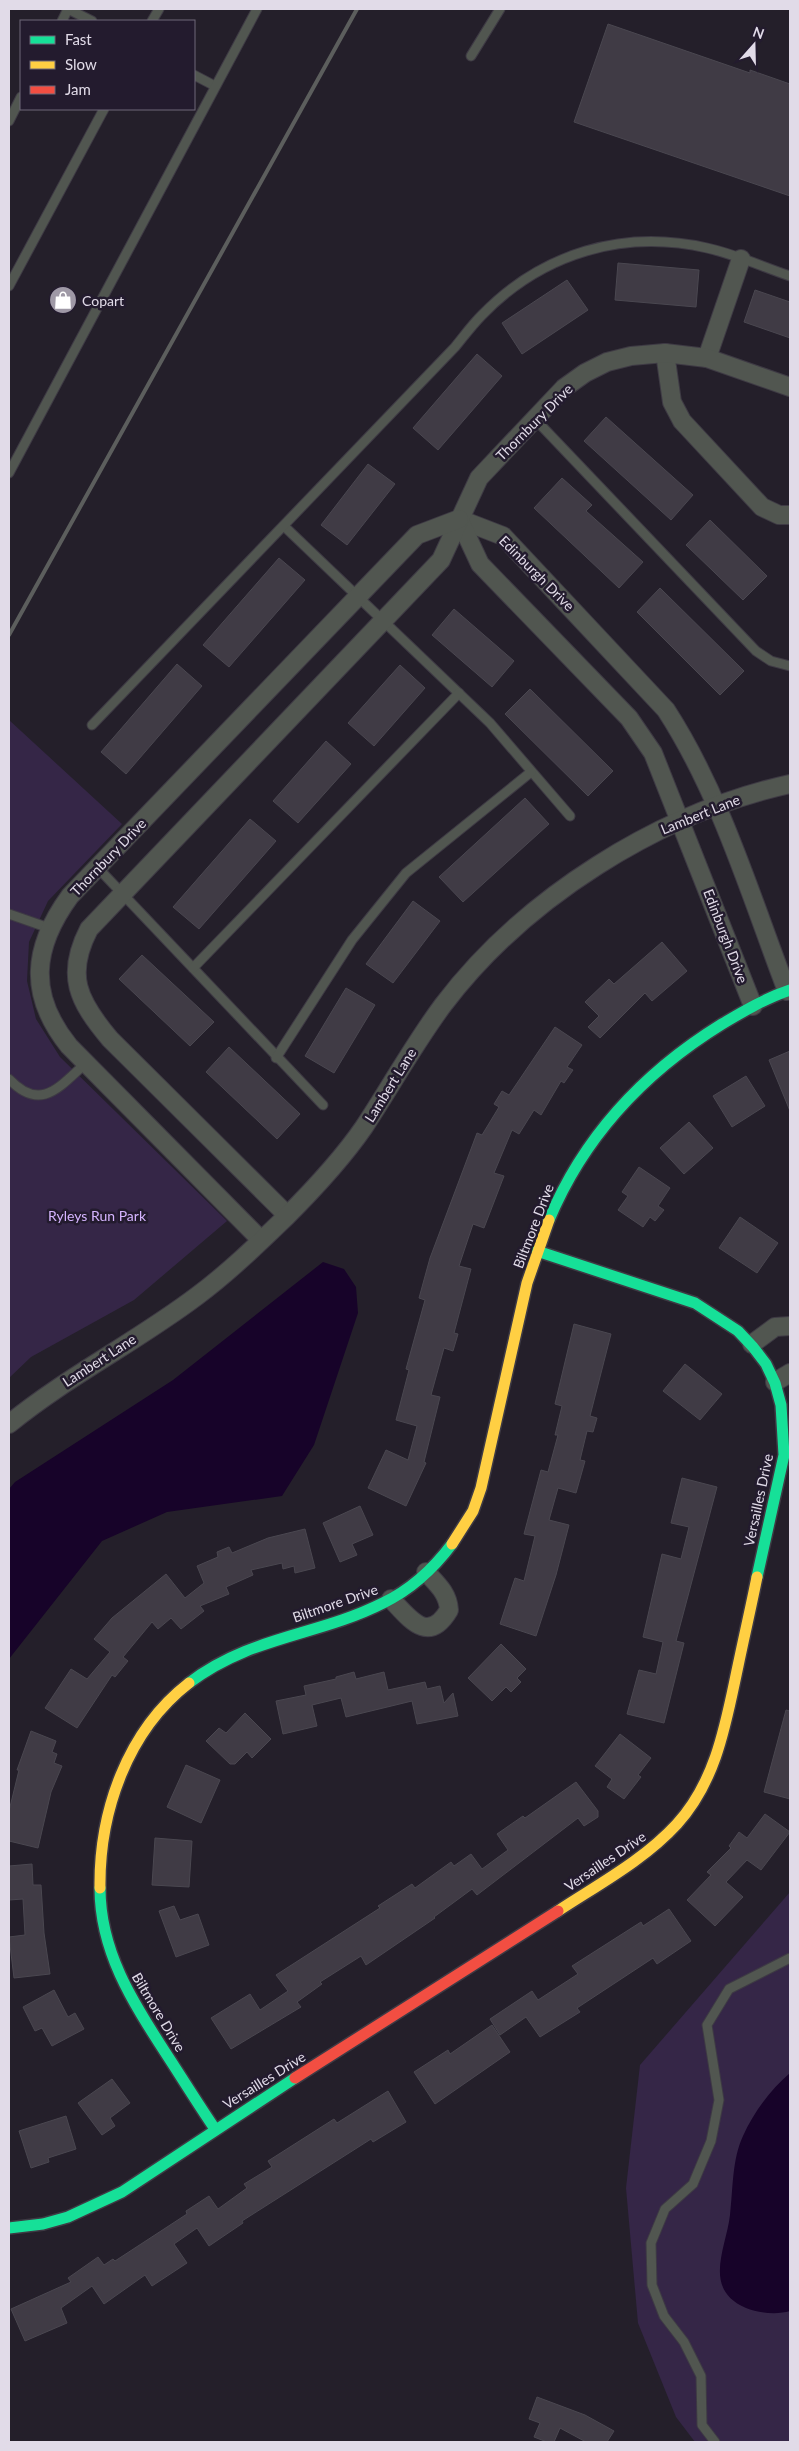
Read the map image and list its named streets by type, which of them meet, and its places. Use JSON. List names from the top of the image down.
{
  "streets": {
    "street": [
      "Thornbury Drive",
      "Edinburgh Drive",
      "Lambert Lane",
      "Biltmore Drive",
      "Versailles Drive"
    ]
  },
  "crossings": [
    ["Thornbury Drive", "Edinburgh Drive"],
    ["Thornbury Drive", "Lambert Lane"],
    ["Edinburgh Drive", "Lambert Lane"],
    ["Edinburgh Drive", "Biltmore Drive"],
    ["Biltmore Drive", "Versailles Drive"]
  ],
  "parks": ["Ryleys Run Park"],
  "places": {
    "shop": ["Copart"]
  },
  "legend": ["Fast", "Slow", "Jam"],
  "north": "top"
}
